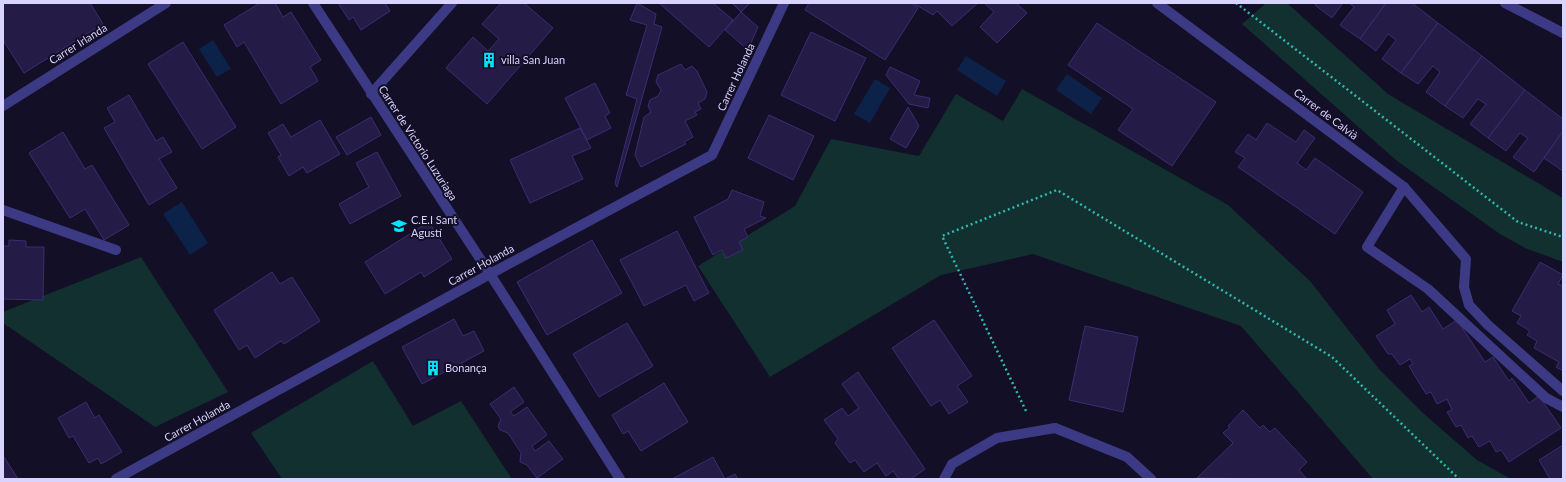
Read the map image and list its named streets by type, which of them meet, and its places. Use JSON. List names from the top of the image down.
{
  "streets": {
    "street": [
      "Carrer Irlanda",
      "Carrer Holanda",
      "Carrer de Calvià",
      "Carrer de Victorio Luzuriaga"
    ]
  },
  "crossings": [
    ["Carrer Holanda", "Carrer de Victorio Luzuriaga"]
  ],
  "places": {
    "building": ["villa San Juan", "Bonança"],
    "school or university": ["C.E.I Sant Agustí"]
  }
}
